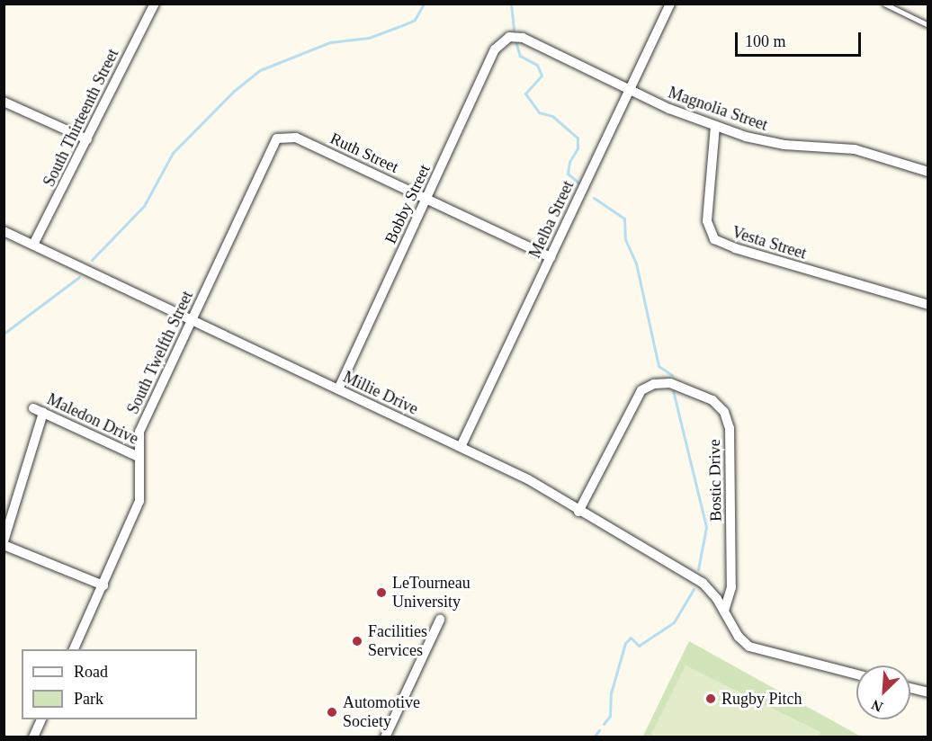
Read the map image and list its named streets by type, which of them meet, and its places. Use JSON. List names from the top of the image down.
{
  "streets": {
    "street": [
      "Magnolia Street",
      "South Thirteenth Street",
      "Ruth Street",
      "Bobby Street",
      "Melba Street",
      "Vesta Street",
      "South Twelfth Street",
      "Millie Drive",
      "Maledon Drive",
      "Bostic Drive"
    ]
  },
  "crossings": [
    ["Magnolia Street", "Bobby Street"],
    ["Magnolia Street", "Melba Street"],
    ["Magnolia Street", "Vesta Street"],
    ["South Thirteenth Street", "Millie Drive"],
    ["Ruth Street", "Bobby Street"],
    ["Ruth Street", "Melba Street"],
    ["Ruth Street", "South Twelfth Street"],
    ["Bobby Street", "Millie Drive"],
    ["Melba Street", "Millie Drive"],
    ["South Twelfth Street", "Millie Drive"],
    ["South Twelfth Street", "Maledon Drive"],
    ["Millie Drive", "Bostic Drive"]
  ],
  "places": [
    "LeTourneau University",
    "Facilities Services",
    "Rugby Pitch",
    "Automotive Society"
  ],
  "legend": ["Road", "Park"],
  "scale_bar": "100 m",
  "north": "bottom left"
}
